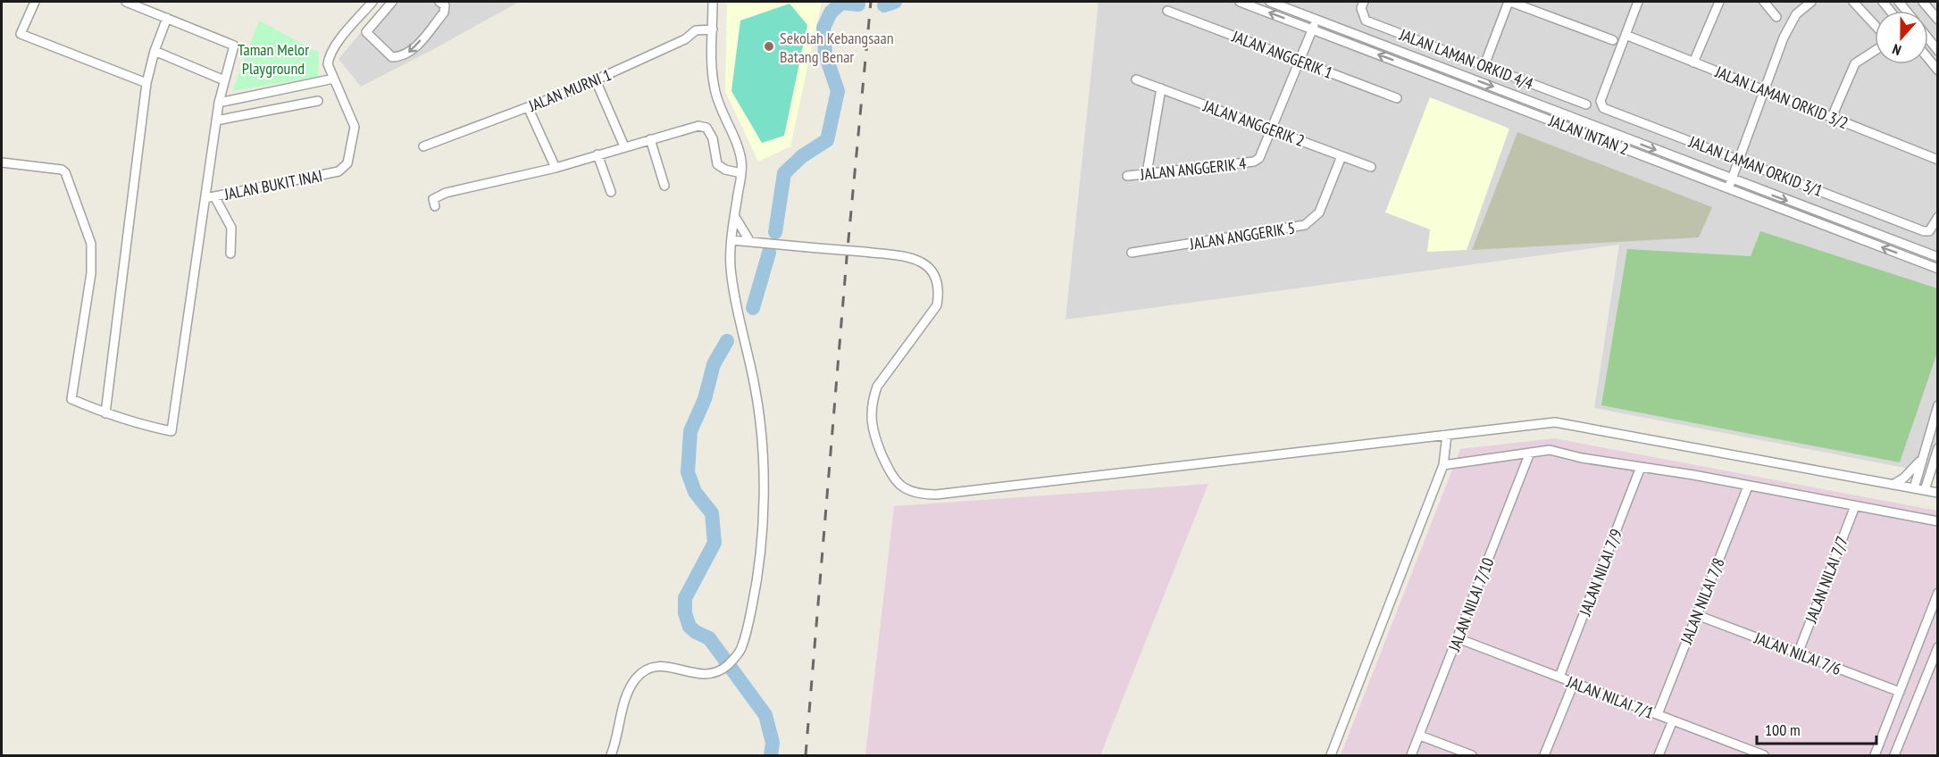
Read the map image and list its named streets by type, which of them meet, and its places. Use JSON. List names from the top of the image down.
{
  "streets": {
    "street": [
      "JALAN ANGGERIK 1",
      "JALAN LAMAN ORKID 4/4",
      "JALAN MURNI 1",
      "JALAN LAMAN ORKID 3/2",
      "JALAN ANGGERIK 2",
      "JALAN INTAN 2",
      "JALAN LAMAN ORKID 3/1",
      "JALAN ANGGERIK 4",
      "JALAN BUKIT INAI",
      "JALAN ANGGERIK 5",
      "JALAN NILAI 7/9",
      "JALAN NILAI 7/7",
      "JALAN NILAI 7/8",
      "JALAN NILAI 7/10",
      "JALAN NILAI 7/6",
      "JALAN NILAI 7/1"
    ]
  },
  "crossings": [
    ["JALAN LAMAN ORKID 3/2", "JALAN LAMAN ORKID 3/1"],
    ["JALAN ANGGERIK 2", "JALAN ANGGERIK 4"],
    ["JALAN ANGGERIK 2", "JALAN ANGGERIK 5"],
    ["JALAN NILAI 7/9", "JALAN NILAI 7/1"],
    ["JALAN NILAI 7/7", "JALAN NILAI 7/6"],
    ["JALAN NILAI 7/8", "JALAN NILAI 7/6"],
    ["JALAN NILAI 7/8", "JALAN NILAI 7/1"],
    ["JALAN NILAI 7/10", "JALAN NILAI 7/1"]
  ],
  "parks": ["Taman Melor Playground"],
  "places": ["Sekolah Kebangsaan Batang Benar"],
  "scale_bar": "100 m",
  "north": "bottom"
}
